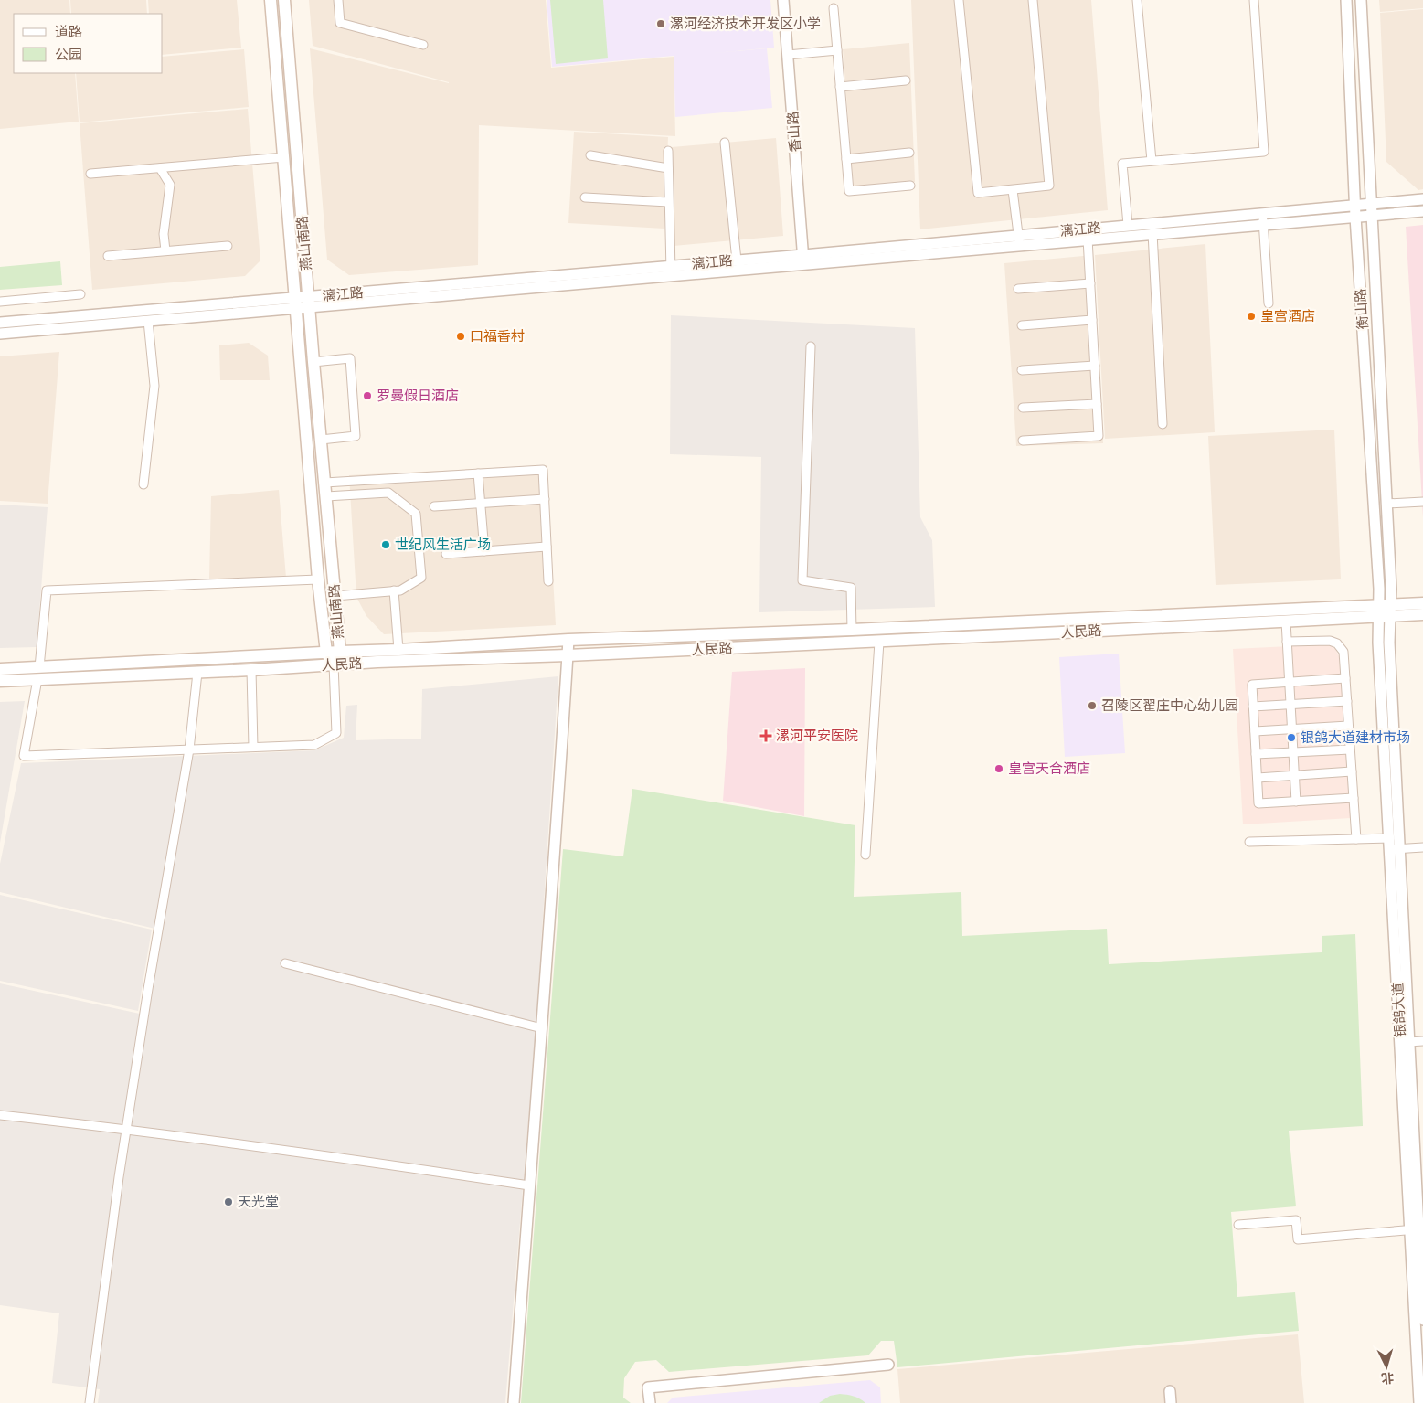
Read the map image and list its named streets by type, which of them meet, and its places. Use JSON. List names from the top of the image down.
{
  "streets": {
    "main road": ["燕山南路", "人民路"],
    "street": [
      "香山路",
      "漓江路",
      "衡山路",
      "银鸽大道"
    ]
  },
  "crossings": [
    ["香山路", "漓江路"],
    ["漓江路", "燕山南路"],
    ["漓江路", "衡山路"],
    ["燕山南路", "人民路"],
    ["衡山路", "人民路"],
    ["衡山路", "银鸽大道"],
    ["人民路", "银鸽大道"]
  ],
  "places": {
    "other": [
      "漯河经济技术开发区小学",
      "皇宫酒店",
      "口福香村",
      "罗曼假日酒店",
      "世纪风生活广场",
      "召陵区翟庄中心幼儿园",
      "银鸽大道建材市场",
      "皇宫天合酒店",
      "天光堂"
    ],
    "health": ["漯河平安医院"]
  },
  "legend": ["道路", "公园"],
  "north": "bottom"
}
